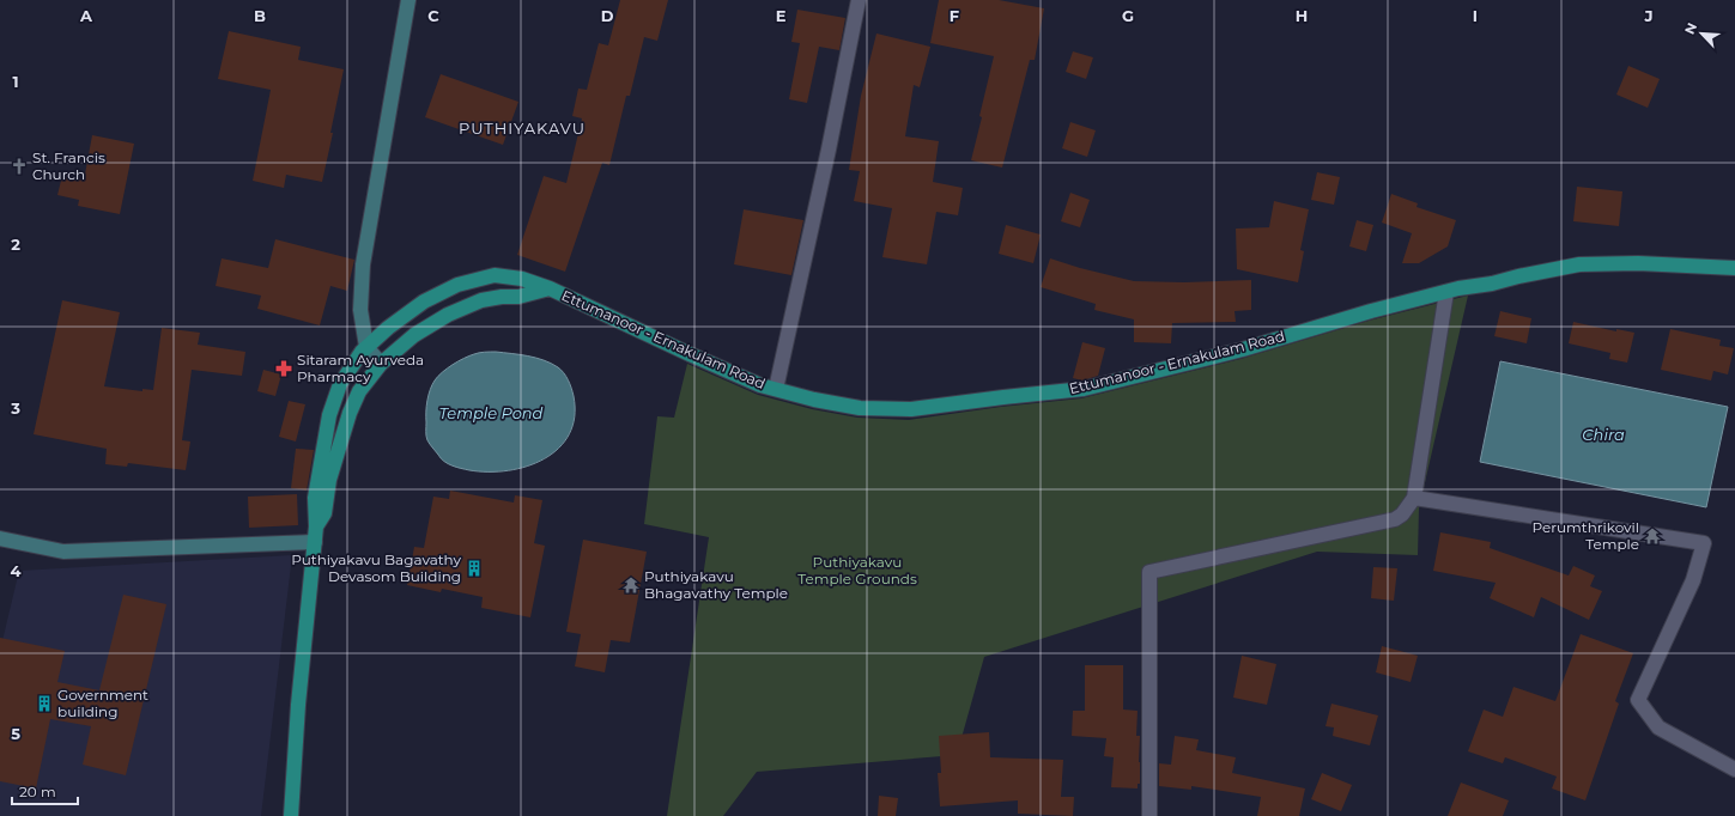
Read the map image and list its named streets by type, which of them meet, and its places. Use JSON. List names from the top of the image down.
{
  "streets": {
    "main road": ["Ettumanoor - Ernakulam Road"]
  },
  "districts": ["PUTHIYAKAVU"],
  "water": ["Temple Pond", "Chira"],
  "parks": ["Puthiyakavu Temple Grounds"],
  "places": {
    "church": ["St. Francis Church"],
    "pharmacy": ["Sitaram Ayurveda Pharmacy"],
    "temple": ["Perumthrikovil Temple", "Puthiyakavu Bhagavathy Temple"],
    "building": ["Puthiyakavu Bagavathy Devasom Building", "Government building"]
  },
  "scale_bar": "20 m",
  "north": "top left",
  "grid": {
    "columns": [
      "A",
      "B",
      "C",
      "D",
      "E",
      "F",
      "G",
      "H",
      "I",
      "J"
    ],
    "rows": [
      "1",
      "2",
      "3",
      "4",
      "5"
    ]
  }
}
